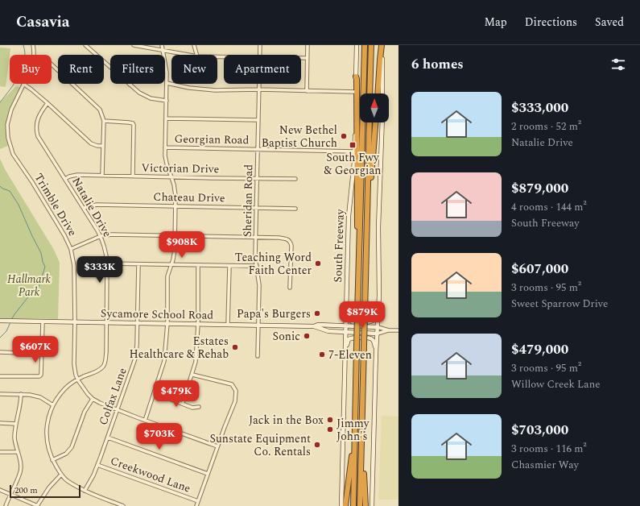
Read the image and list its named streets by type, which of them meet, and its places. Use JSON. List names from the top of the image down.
{
  "streets": {
    "highway": ["South Freeway"],
    "main road": ["Sycamore School Road"],
    "street": [
      "Georgian Road",
      "Victorian Drive",
      "Chateau Drive",
      "Sheridan Road",
      "Trimble Drive",
      "Natalie Drive",
      "Colfax Lane",
      "Creekwood Lane"
    ]
  },
  "crossings": [
    ["Georgian Road", "Sheridan Road"],
    ["Georgian Road", "South Freeway"],
    ["Victorian Drive", "Sheridan Road"],
    ["Victorian Drive", "Natalie Drive"],
    ["Chateau Drive", "Sheridan Road"],
    ["Chateau Drive", "Natalie Drive"],
    ["Sheridan Road", "Sycamore School Road"],
    ["Trimble Drive", "Natalie Drive"],
    ["Trimble Drive", "Sycamore School Road"],
    ["Trimble Drive", "Colfax Lane"],
    ["Natalie Drive", "Sycamore School Road"],
    ["South Freeway", "Sycamore School Road"],
    ["Sycamore School Road", "Colfax Lane"],
    ["Colfax Lane", "Creekwood Lane"]
  ],
  "parks": ["Hallmark Park"],
  "places": {
    "other": [
      "New Bethel Baptist Church",
      "Teaching Word Faith Center",
      "Papa's Burgers",
      "Sonic",
      "Estates Healthcare & Rehab",
      "7-Eleven",
      "Jack in the Box",
      "Jimmy John's",
      "Sunstate Equipment Co. Rentals"
    ],
    "transit": ["South Fwy & Georgian"]
  },
  "scale_bar": "200 m",
  "north": "top",
  "page": {
    "header": "Casavia",
    "nav": ["Map", "Directions", "Saved"],
    "heading": "6 homes",
    "chip": [
      "Buy",
      "Rent",
      "Filters",
      "New",
      "Apartment"
    ],
    "list": [
      {
        "name": "$333,000",
        "note": "2 rooms · 52 m² · Natalie Drive"
      },
      {
        "name": "$879,000",
        "note": "4 rooms · 144 m² · South Freeway"
      },
      {
        "name": "$607,000",
        "note": "3 rooms · 95 m² · Sweet Sparrow Drive"
      },
      {
        "name": "$479,000",
        "note": "3 rooms · 95 m² · Willow Creek Lane"
      },
      {
        "name": "$703,000",
        "note": "3 rooms · 116 m² · Chasmier Way"
      }
    ],
    "price": [
      "$908K",
      "$333K",
      "$879K",
      "$607K",
      "$479K",
      "$703K"
    ],
    "scale": "200 m"
  }
}
